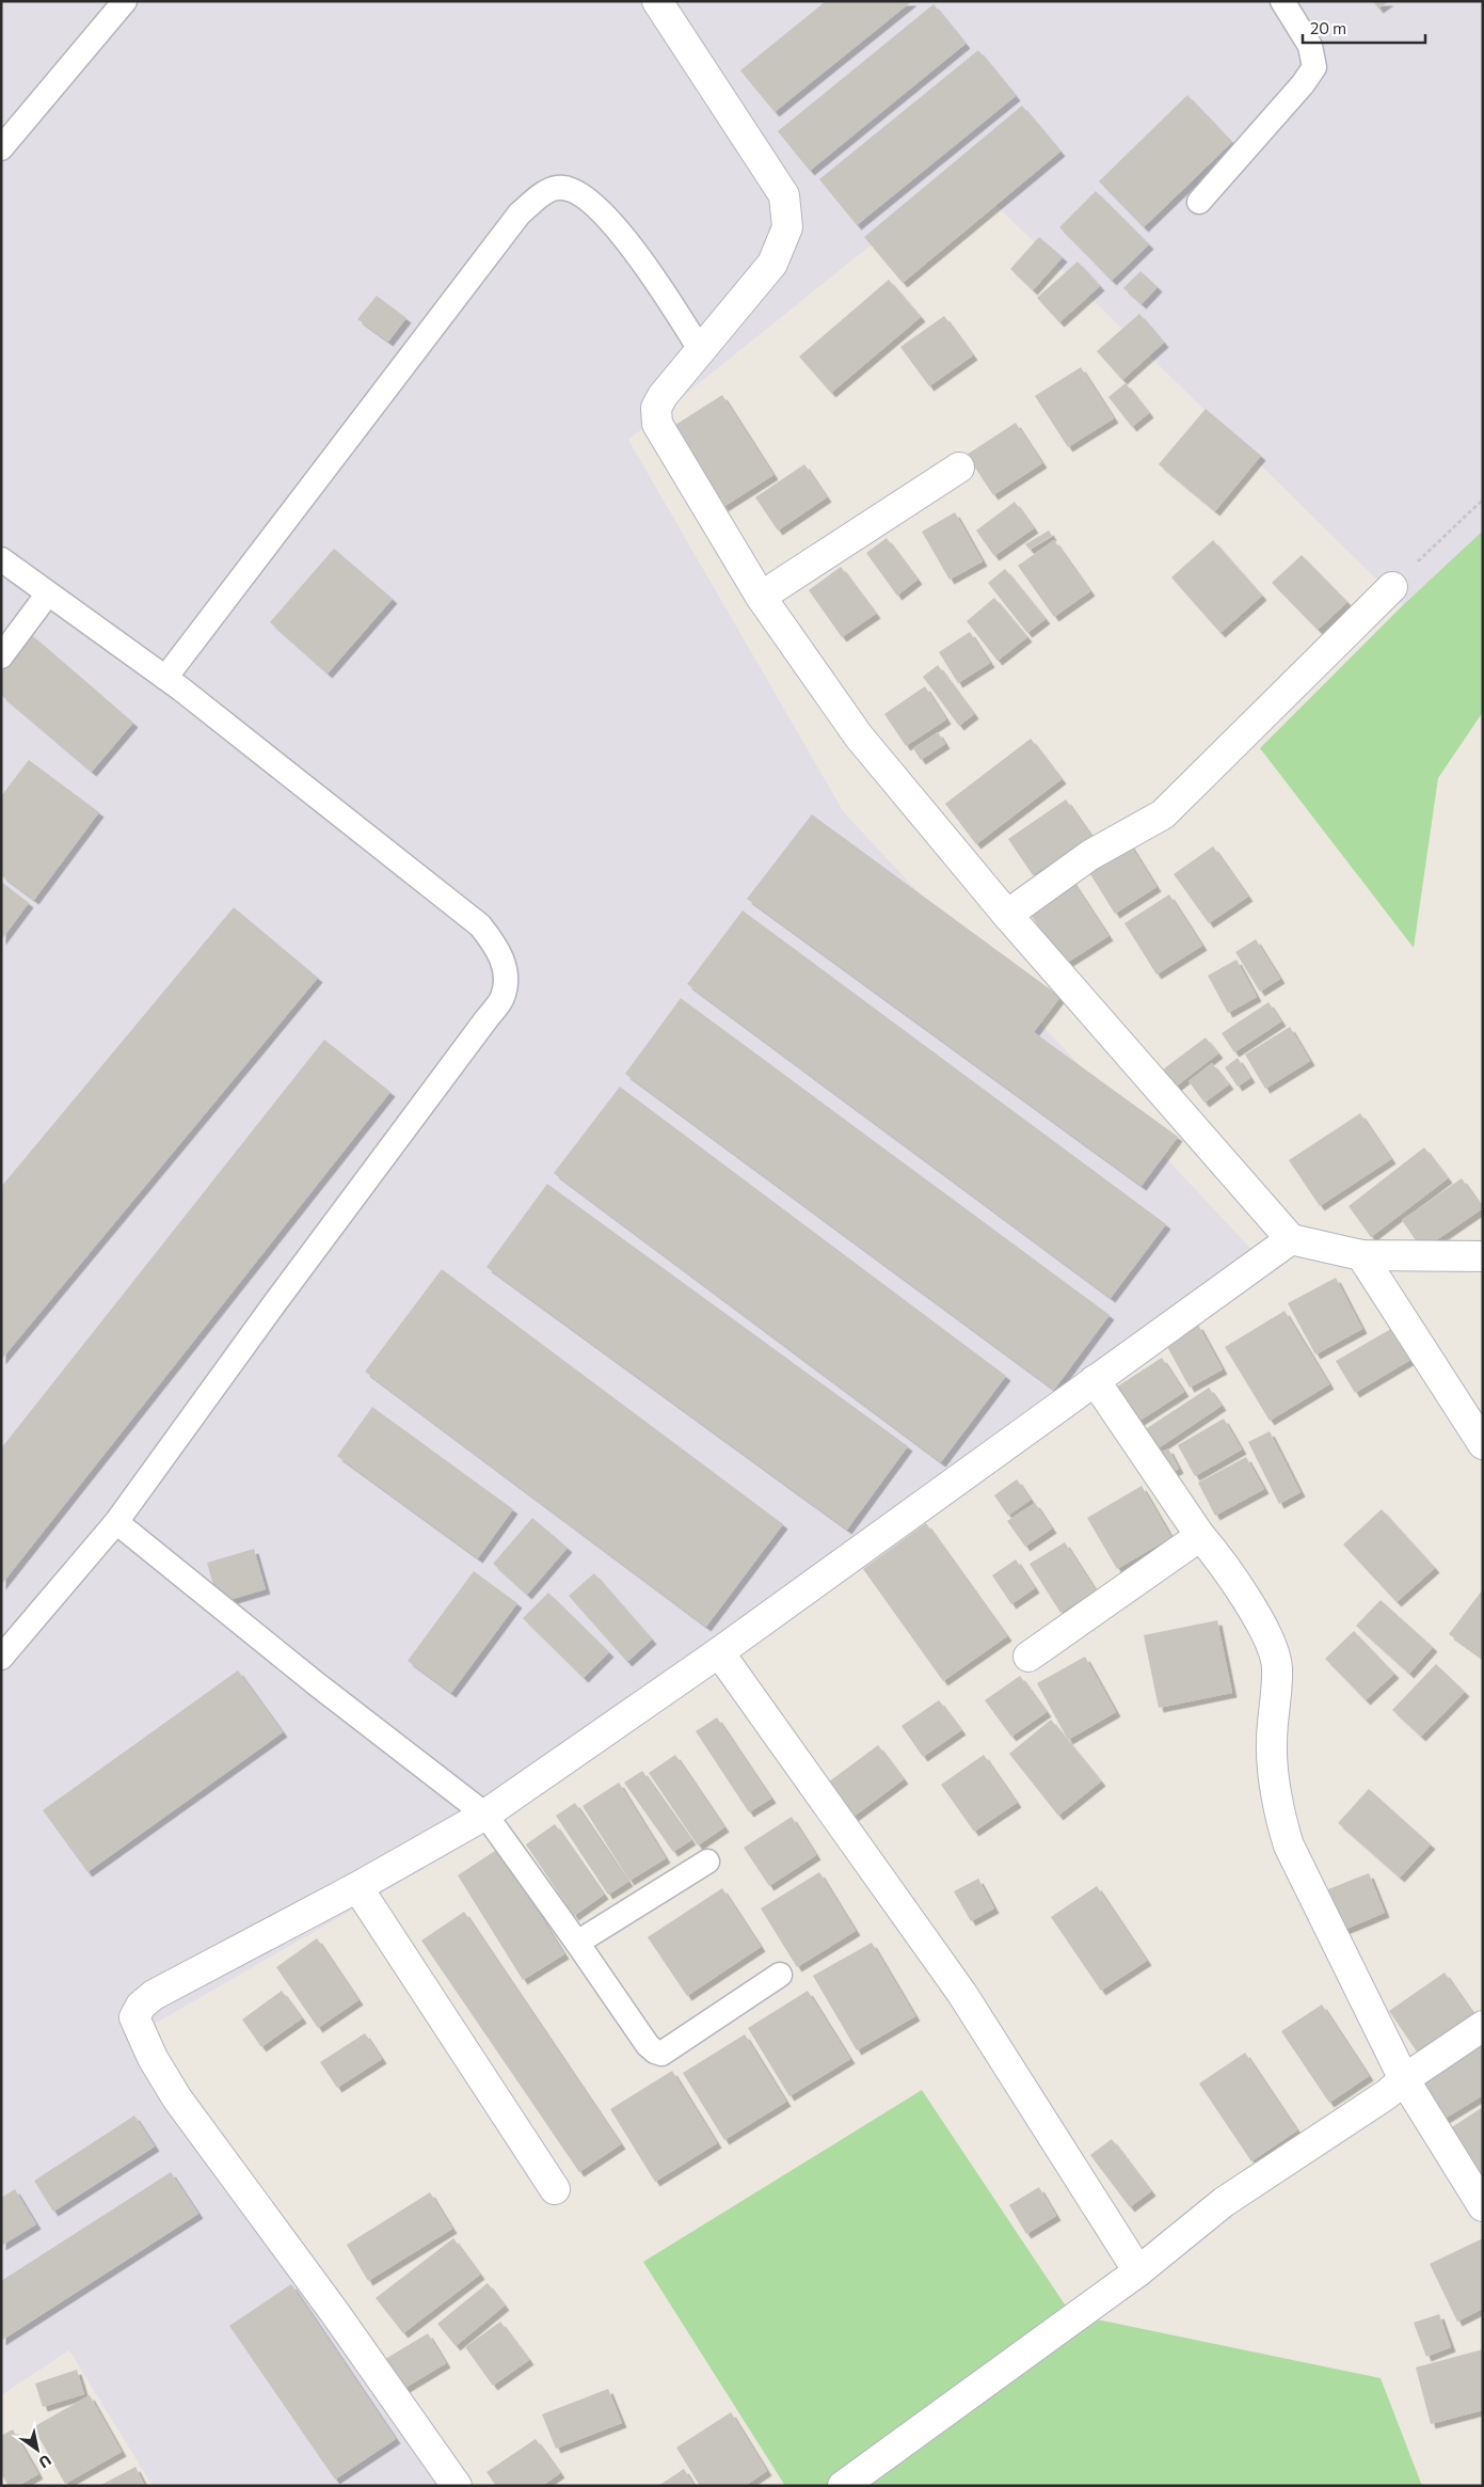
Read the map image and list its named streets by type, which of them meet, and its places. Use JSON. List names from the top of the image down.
{
  "scale_bar": "20 m",
  "north": "bottom right"
}
